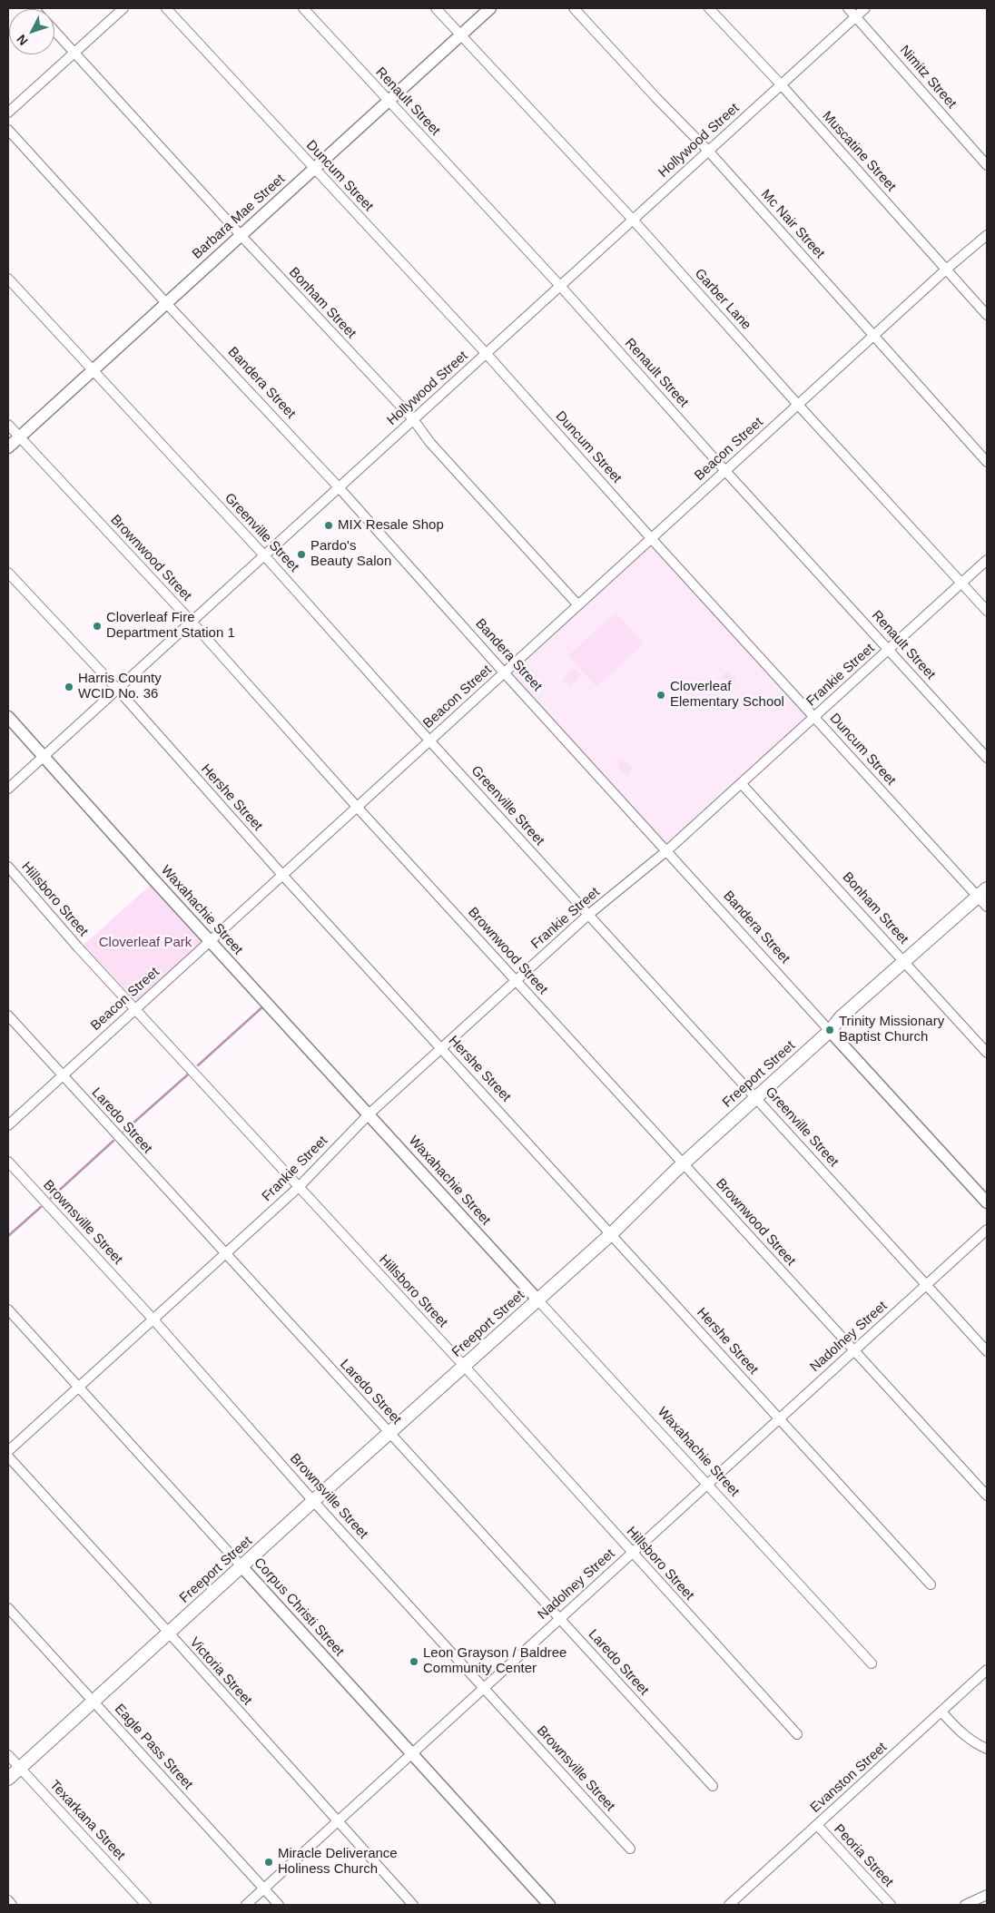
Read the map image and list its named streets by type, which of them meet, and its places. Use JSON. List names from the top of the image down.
{
  "streets": {
    "main road": ["Freeport Street"],
    "street": [
      "Nimitz Street",
      "Renault Street",
      "Hollywood Street",
      "Muscatine Street",
      "Duncum Street",
      "Barbara Mae Street",
      "Mc Nair Street",
      "Garber Lane",
      "Bonham Street",
      "Bandera Street",
      "Beacon Street",
      "Greenville Street",
      "Brownwood Street",
      "Frankie Street",
      "Hershe Street",
      "Hillsboro Street",
      "Waxahachie Street",
      "Laredo Street",
      "Brownsville Street",
      "Nadolney Street",
      "Corpus Christi Street",
      "Victoria Street",
      "Eagle Pass Street",
      "Evanston Street",
      "Texarkana Street",
      "Peoria Street"
    ]
  },
  "crossings": [
    ["Nimitz Street", "Hollywood Street"],
    ["Renault Street", "Hollywood Street"],
    ["Renault Street", "Barbara Mae Street"],
    ["Renault Street", "Beacon Street"],
    ["Renault Street", "Frankie Street"],
    ["Hollywood Street", "Muscatine Street"],
    ["Hollywood Street", "Duncum Street"],
    ["Hollywood Street", "Mc Nair Street"],
    ["Hollywood Street", "Garber Lane"],
    ["Hollywood Street", "Bonham Street"],
    ["Hollywood Street", "Bandera Street"],
    ["Hollywood Street", "Greenville Street"],
    ["Hollywood Street", "Brownwood Street"],
    ["Hollywood Street", "Hershe Street"],
    ["Hollywood Street", "Waxahachie Street"],
    ["Muscatine Street", "Beacon Street"],
    ["Duncum Street", "Barbara Mae Street"],
    ["Duncum Street", "Beacon Street"],
    ["Duncum Street", "Frankie Street"],
    ["Duncum Street", "Freeport Street"],
    ["Barbara Mae Street", "Garber Lane"],
    ["Barbara Mae Street", "Bonham Street"],
    ["Barbara Mae Street", "Bandera Street"],
    ["Barbara Mae Street", "Greenville Street"],
    ["Barbara Mae Street", "Brownwood Street"],
    ["Mc Nair Street", "Beacon Street"],
    ["Garber Lane", "Beacon Street"],
    ["Garber Lane", "Frankie Street"],
    ["Bonham Street", "Beacon Street"],
    ["Bonham Street", "Frankie Street"],
    ["Bonham Street", "Freeport Street"],
    ["Bandera Street", "Beacon Street"],
    ["Bandera Street", "Frankie Street"],
    ["Bandera Street", "Freeport Street"],
    ["Beacon Street", "Greenville Street"],
    ["Beacon Street", "Brownwood Street"],
    ["Beacon Street", "Hershe Street"],
    ["Beacon Street", "Hillsboro Street"],
    ["Beacon Street", "Waxahachie Street"],
    ["Beacon Street", "Laredo Street"],
    ["Greenville Street", "Frankie Street"],
    ["Greenville Street", "Freeport Street"],
    ["Greenville Street", "Nadolney Street"],
    ["Brownwood Street", "Frankie Street"],
    ["Brownwood Street", "Freeport Street"],
    ["Brownwood Street", "Nadolney Street"],
    ["Frankie Street", "Hershe Street"],
    ["Frankie Street", "Hillsboro Street"],
    ["Frankie Street", "Waxahachie Street"],
    ["Frankie Street", "Laredo Street"],
    ["Frankie Street", "Brownsville Street"],
    ["Frankie Street", "Corpus Christi Street"],
    ["Hershe Street", "Freeport Street"],
    ["Hershe Street", "Nadolney Street"],
    ["Hillsboro Street", "Freeport Street"],
    ["Hillsboro Street", "Nadolney Street"],
    ["Waxahachie Street", "Freeport Street"],
    ["Waxahachie Street", "Nadolney Street"],
    ["Freeport Street", "Laredo Street"],
    ["Freeport Street", "Brownsville Street"],
    ["Freeport Street", "Corpus Christi Street"],
    ["Freeport Street", "Victoria Street"],
    ["Freeport Street", "Eagle Pass Street"],
    ["Freeport Street", "Texarkana Street"],
    ["Laredo Street", "Nadolney Street"],
    ["Brownsville Street", "Nadolney Street"],
    ["Nadolney Street", "Corpus Christi Street"],
    ["Nadolney Street", "Victoria Street"],
    ["Nadolney Street", "Eagle Pass Street"],
    ["Evanston Street", "Peoria Street"]
  ],
  "parks": ["Cloverleaf Park"],
  "places": [
    "MIX Resale Shop",
    "Pardo's Beauty Salon",
    "Cloverleaf Fire Department Station 1",
    "Harris County WCID No. 36",
    "Cloverleaf Elementary School",
    "Trinity Missionary Baptist Church",
    "Leon Grayson / Baldree Community Center",
    "Miracle Deliverance Holiness Church"
  ],
  "north": "bottom left"
}
